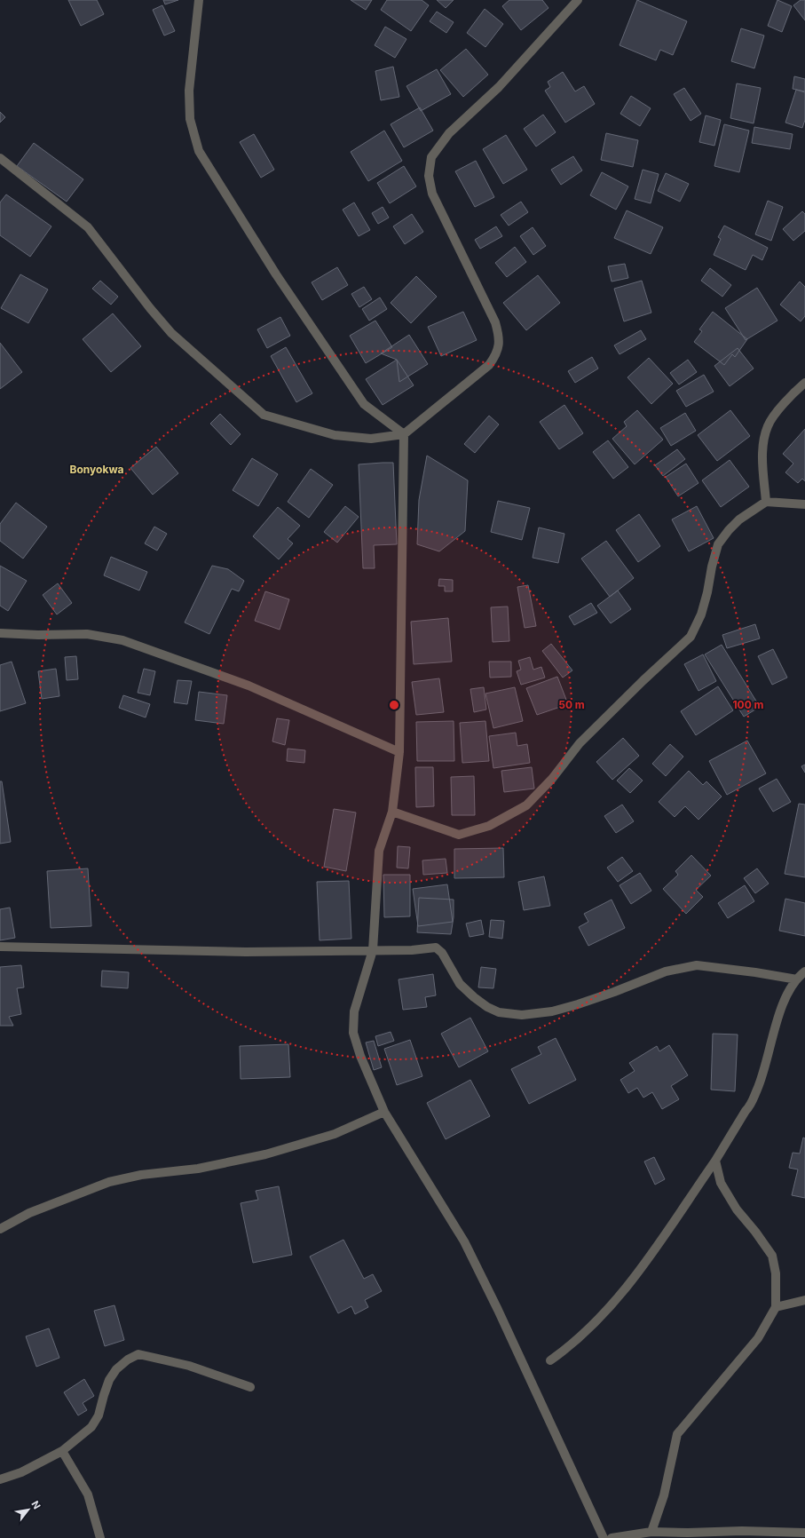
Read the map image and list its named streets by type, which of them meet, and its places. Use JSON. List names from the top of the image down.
{
  "districts": ["Bonyokwa"],
  "north": "top right",
  "rings": ["50 m", "100 m"]
}
